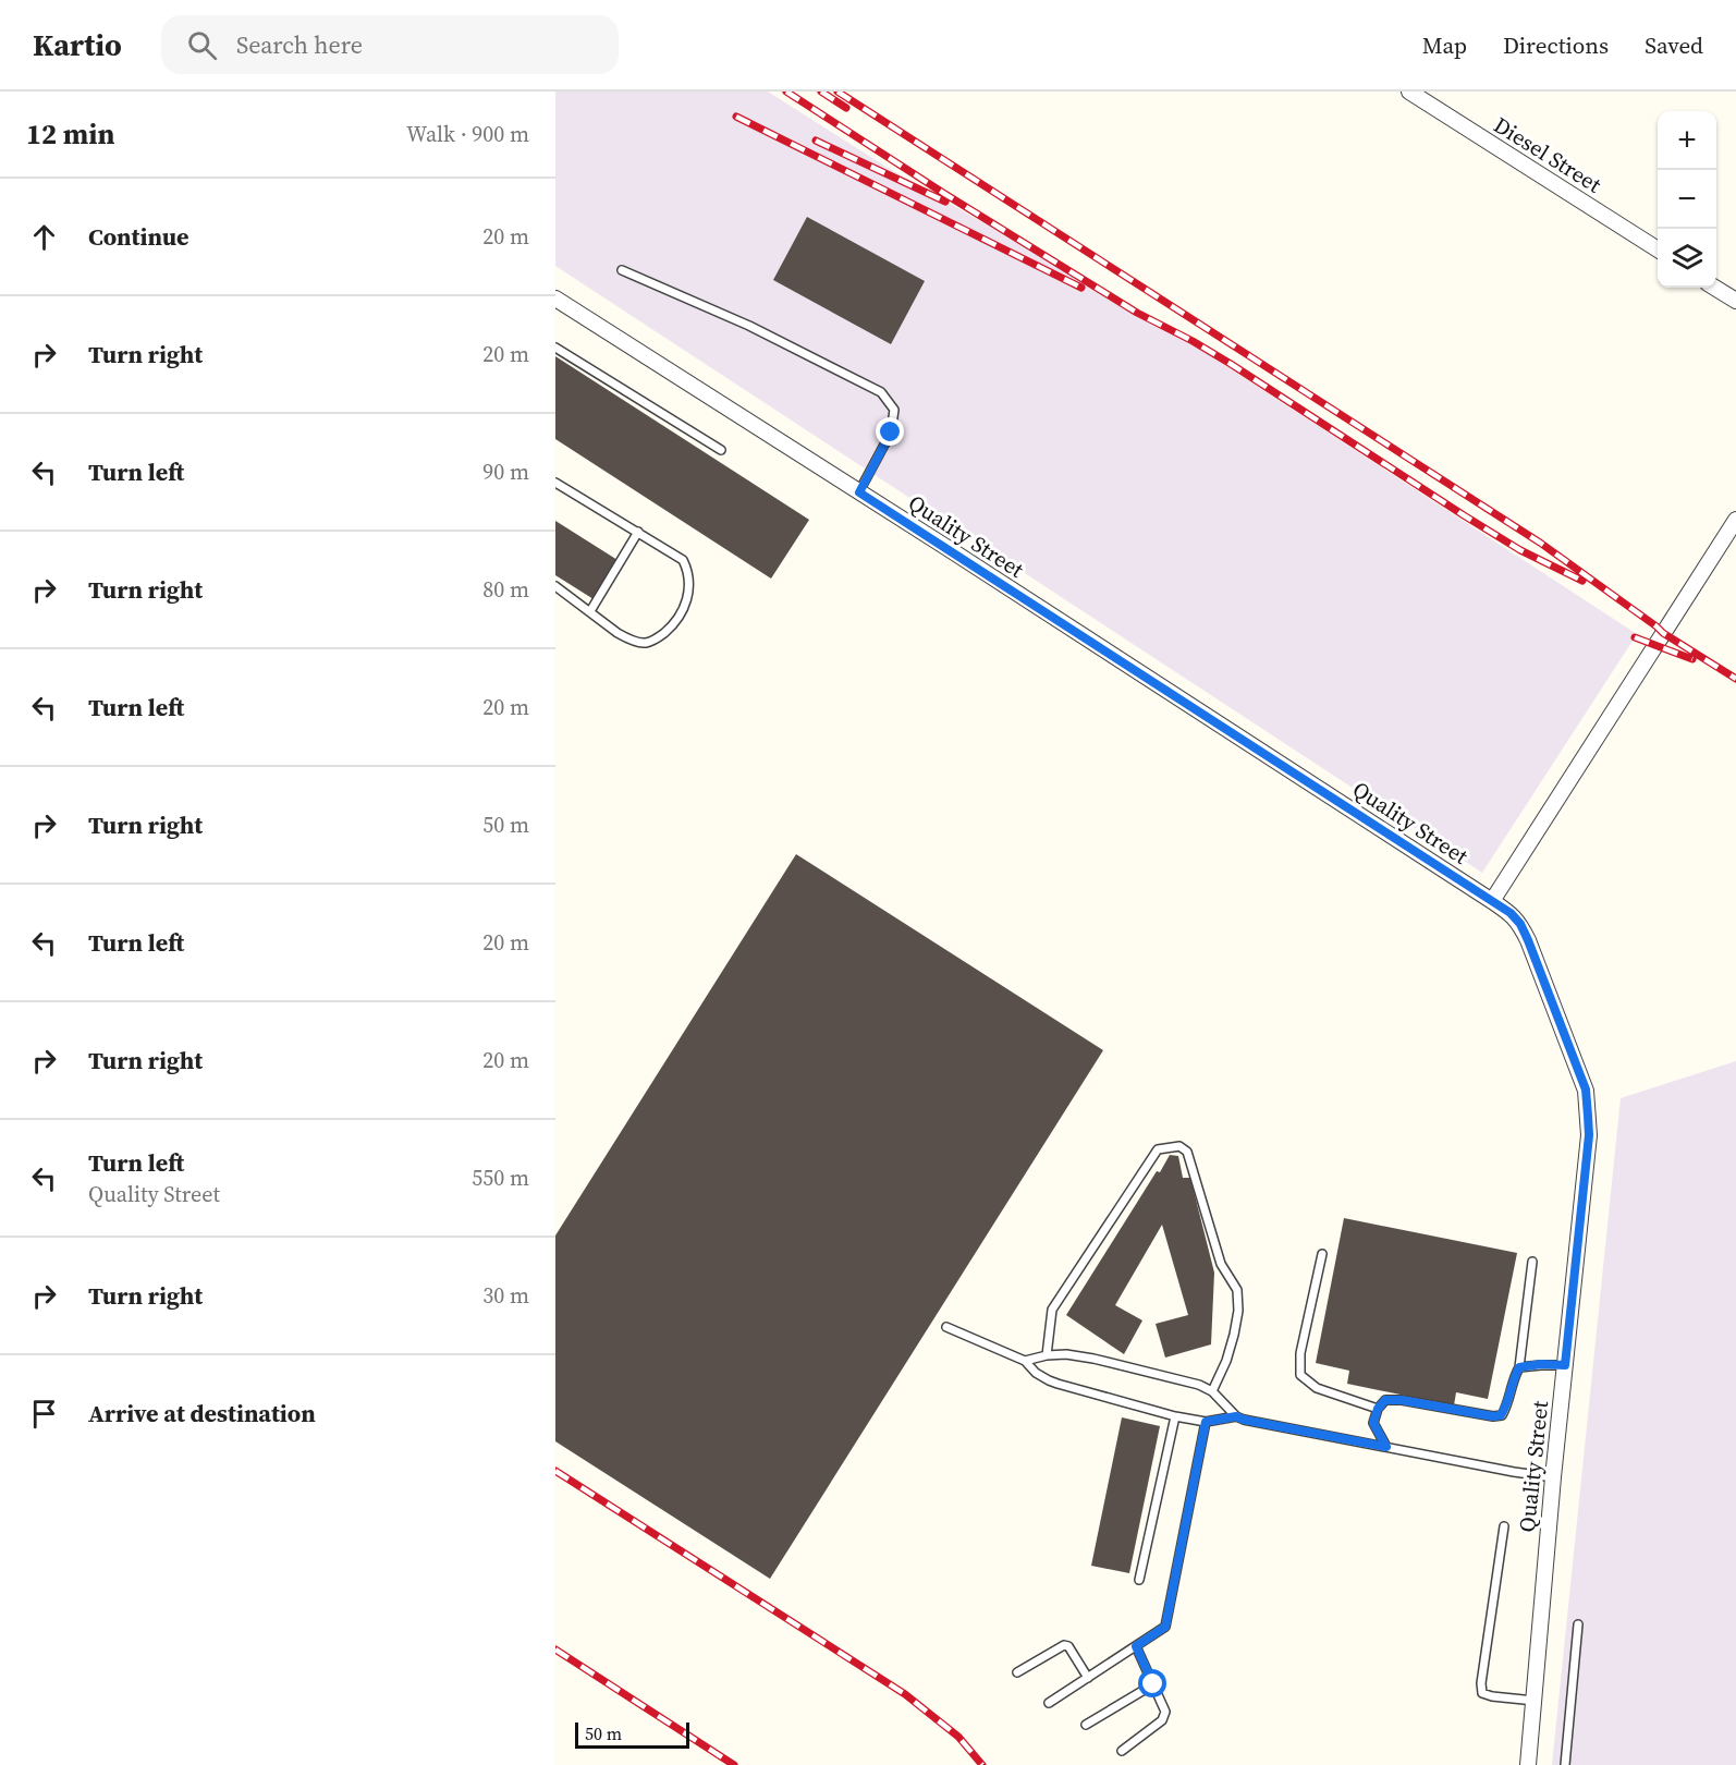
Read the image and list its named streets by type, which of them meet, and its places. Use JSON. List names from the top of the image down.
{
  "streets": {
    "street": ["Diesel Street", "Quality Street"]
  },
  "scale_bar": "50 m",
  "page": {
    "header": "Kartio",
    "search": "Search here",
    "nav": ["Map", "Directions", "Saved"],
    "heading": ["12 min", "Walk · 900 m"],
    "map_buttons": ["+", "−"],
    "list": [
      ["Continue", "20 m"],
      ["Turn right", "20 m"],
      ["Turn left", "90 m"],
      ["Turn right", "80 m"],
      ["Turn left", "20 m"],
      ["Turn right", "50 m"],
      ["Turn left", "20 m"],
      ["Turn right", "20 m"],
      ["Turn left", "Quality Street", "550 m"],
      ["Turn right", "30 m"],
      "Arrive at destination"
    ],
    "scale": "50 m"
  }
}
